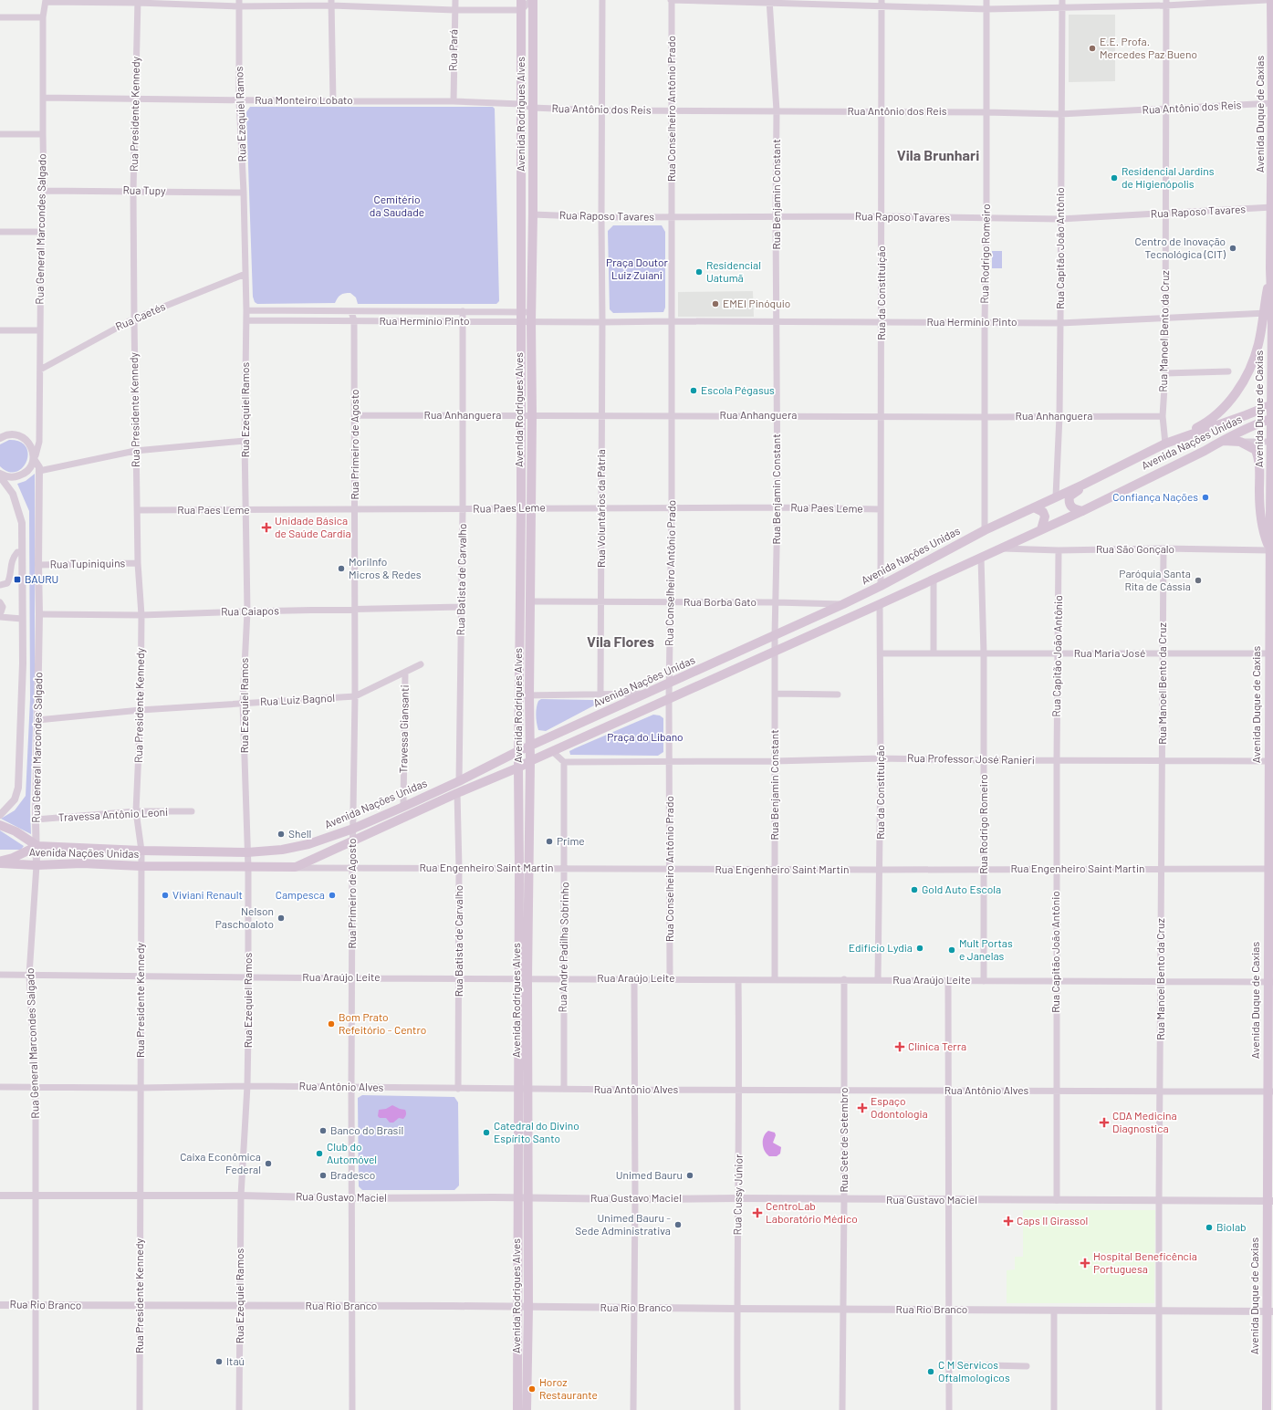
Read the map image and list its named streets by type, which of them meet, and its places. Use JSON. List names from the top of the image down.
{
  "streets": {
    "main road": ["Avenida Rodrigues Alves", "Avenida Duque de Caxias", "Avenida Nações Unidas"],
    "street": [
      "Rua Pará",
      "Rua Monteiro Lobato",
      "Rua Antônio dos Reis",
      "Rua Conselheiro Antônio Prado",
      "Rua Presidente Kennedy",
      "Rua Ezequiel Ramos",
      "Rua Tupy",
      "Rua Benjamin Constant",
      "Rua Raposo Tavares",
      "Rua General Marcondes Salgado",
      "Rua Capitão João Antônio",
      "Rua Rodrigo Romeiro",
      "Rua da Constituição",
      "Rua Caetés",
      "Rua Hermínio Pinto",
      "Rua Manoel Bento da Cruz",
      "Rua Anhanguera",
      "Rua Primeiro de Agosto",
      "Rua Paes Leme",
      "Rua Voluntários da Pátria",
      "Rua São Gonçalo",
      "Rua Tupiniquins",
      "Rua Batista de Carvalho",
      "Rua Borba Gato",
      "Rua Caiapos",
      "Rua Maria José",
      "Rua Luiz Bagnol",
      "Travessa Giansanti",
      "Rua Professor José Ranieri",
      "Travessa Antônio Leoni",
      "Rua Engenheiro Saint Martin",
      "Rua André Padilha Sobrinho",
      "Rua Araújo Leite",
      "Rua Antônio Alves",
      "Rua Sete de Setembro",
      "Rua Cussy Júnior",
      "Rua Gustavo Maciel",
      "Rua Rio Branco"
    ]
  },
  "crossings": [
    ["Rua Pará", "Rua Monteiro Lobato"],
    ["Rua Monteiro Lobato", "Rua Antônio dos Reis"],
    ["Rua Monteiro Lobato", "Rua Presidente Kennedy"],
    ["Rua Monteiro Lobato", "Rua Ezequiel Ramos"],
    ["Rua Monteiro Lobato", "Avenida Rodrigues Alves"],
    ["Rua Monteiro Lobato", "Rua General Marcondes Salgado"],
    ["Rua Antônio dos Reis", "Rua Conselheiro Antônio Prado"],
    ["Rua Antônio dos Reis", "Avenida Rodrigues Alves"],
    ["Rua Antônio dos Reis", "Avenida Duque de Caxias"],
    ["Rua Antônio dos Reis", "Rua Benjamin Constant"],
    ["Rua Antônio dos Reis", "Rua Capitão João Antônio"],
    ["Rua Antônio dos Reis", "Rua Rodrigo Romeiro"],
    ["Rua Antônio dos Reis", "Rua da Constituição"],
    ["Rua Antônio dos Reis", "Rua Manoel Bento da Cruz"],
    ["Rua Conselheiro Antônio Prado", "Rua Raposo Tavares"],
    ["Rua Conselheiro Antônio Prado", "Rua Hermínio Pinto"],
    ["Rua Conselheiro Antônio Prado", "Rua Anhanguera"],
    ["Rua Conselheiro Antônio Prado", "Avenida Nações Unidas"],
    ["Rua Conselheiro Antônio Prado", "Rua Paes Leme"],
    ["Rua Conselheiro Antônio Prado", "Rua Borba Gato"],
    ["Rua Conselheiro Antônio Prado", "Rua Professor José Ranieri"],
    ["Rua Conselheiro Antônio Prado", "Rua Engenheiro Saint Martin"],
    ["Rua Conselheiro Antônio Prado", "Rua Araújo Leite"],
    ["Rua Presidente Kennedy", "Rua Tupy"],
    ["Rua Presidente Kennedy", "Rua Caetés"],
    ["Rua Presidente Kennedy", "Avenida Nações Unidas"],
    ["Rua Presidente Kennedy", "Rua Paes Leme"],
    ["Rua Presidente Kennedy", "Rua Tupiniquins"],
    ["Rua Presidente Kennedy", "Rua Caiapos"],
    ["Rua Presidente Kennedy", "Rua Luiz Bagnol"],
    ["Rua Presidente Kennedy", "Travessa Antônio Leoni"],
    ["Rua Presidente Kennedy", "Rua Araújo Leite"],
    ["Rua Presidente Kennedy", "Rua Antônio Alves"],
    ["Rua Presidente Kennedy", "Rua Gustavo Maciel"],
    ["Rua Presidente Kennedy", "Rua Rio Branco"],
    ["Rua Ezequiel Ramos", "Rua Tupy"],
    ["Rua Ezequiel Ramos", "Rua Caetés"],
    ["Rua Ezequiel Ramos", "Rua Hermínio Pinto"],
    ["Rua Ezequiel Ramos", "Avenida Nações Unidas"],
    ["Rua Ezequiel Ramos", "Rua Paes Leme"],
    ["Rua Ezequiel Ramos", "Rua Caiapos"],
    ["Rua Ezequiel Ramos", "Rua Luiz Bagnol"],
    ["Rua Ezequiel Ramos", "Rua Araújo Leite"],
    ["Rua Ezequiel Ramos", "Rua Antônio Alves"],
    ["Rua Ezequiel Ramos", "Rua Gustavo Maciel"],
    ["Rua Ezequiel Ramos", "Rua Rio Branco"],
    ["Avenida Rodrigues Alves", "Rua Raposo Tavares"],
    ["Avenida Rodrigues Alves", "Rua Hermínio Pinto"],
    ["Avenida Rodrigues Alves", "Rua Anhanguera"],
    ["Avenida Rodrigues Alves", "Avenida Nações Unidas"],
    ["Avenida Rodrigues Alves", "Rua Paes Leme"],
    ["Avenida Rodrigues Alves", "Rua Borba Gato"],
    ["Avenida Rodrigues Alves", "Rua Engenheiro Saint Martin"],
    ["Avenida Rodrigues Alves", "Rua Araújo Leite"],
    ["Avenida Rodrigues Alves", "Rua Antônio Alves"],
    ["Avenida Rodrigues Alves", "Rua Gustavo Maciel"],
    ["Avenida Rodrigues Alves", "Rua Rio Branco"],
    ["Avenida Duque de Caxias", "Rua Raposo Tavares"],
    ["Avenida Duque de Caxias", "Rua Hermínio Pinto"],
    ["Avenida Duque de Caxias", "Rua São Gonçalo"],
    ["Avenida Duque de Caxias", "Rua Maria José"],
    ["Avenida Duque de Caxias", "Rua Professor José Ranieri"],
    ["Avenida Duque de Caxias", "Rua Engenheiro Saint Martin"],
    ["Avenida Duque de Caxias", "Rua Araújo Leite"],
    ["Avenida Duque de Caxias", "Rua Antônio Alves"],
    ["Avenida Duque de Caxias", "Rua Gustavo Maciel"],
    ["Avenida Duque de Caxias", "Rua Rio Branco"],
    ["Rua Tupy", "Rua General Marcondes Salgado"],
    ["Rua Benjamin Constant", "Rua Raposo Tavares"],
    ["Rua Benjamin Constant", "Rua Hermínio Pinto"],
    ["Rua Benjamin Constant", "Rua Anhanguera"],
    ["Rua Benjamin Constant", "Avenida Nações Unidas"],
    ["Rua Benjamin Constant", "Rua Paes Leme"],
    ["Rua Benjamin Constant", "Rua Borba Gato"],
    ["Rua Benjamin Constant", "Rua Professor José Ranieri"],
    ["Rua Benjamin Constant", "Rua Engenheiro Saint Martin"],
    ["Rua Benjamin Constant", "Rua Araújo Leite"],
    ["Rua Raposo Tavares", "Rua Capitão João Antônio"],
    ["Rua Raposo Tavares", "Rua Rodrigo Romeiro"],
    ["Rua Raposo Tavares", "Rua da Constituição"],
    ["Rua Raposo Tavares", "Rua Manoel Bento da Cruz"],
    ["Rua General Marcondes Salgado", "Rua Caetés"],
    ["Rua General Marcondes Salgado", "Avenida Nações Unidas"],
    ["Rua General Marcondes Salgado", "Rua Tupiniquins"],
    ["Rua General Marcondes Salgado", "Rua Caiapos"],
    ["Rua General Marcondes Salgado", "Rua Luiz Bagnol"],
    ["Rua General Marcondes Salgado", "Travessa Antônio Leoni"],
    ["Rua General Marcondes Salgado", "Rua Araújo Leite"],
    ["Rua General Marcondes Salgado", "Rua Antônio Alves"],
    ["Rua General Marcondes Salgado", "Rua Gustavo Maciel"],
    ["Rua General Marcondes Salgado", "Rua Rio Branco"],
    ["Rua Capitão João Antônio", "Rua Hermínio Pinto"],
    ["Rua Capitão João Antônio", "Rua Anhanguera"],
    ["Rua Capitão João Antônio", "Avenida Nações Unidas"],
    ["Rua Capitão João Antônio", "Rua São Gonçalo"],
    ["Rua Capitão João Antônio", "Rua Maria José"],
    ["Rua Capitão João Antônio", "Rua Professor José Ranieri"],
    ["Rua Capitão João Antônio", "Rua Engenheiro Saint Martin"],
    ["Rua Capitão João Antônio", "Rua Araújo Leite"],
    ["Rua Capitão João Antônio", "Rua Antônio Alves"],
    ["Rua Capitão João Antônio", "Rua Gustavo Maciel"],
    ["Rua Rodrigo Romeiro", "Rua Hermínio Pinto"],
    ["Rua Rodrigo Romeiro", "Rua Anhanguera"],
    ["Rua Rodrigo Romeiro", "Avenida Nações Unidas"],
    ["Rua Rodrigo Romeiro", "Rua Maria José"],
    ["Rua Rodrigo Romeiro", "Rua Professor José Ranieri"],
    ["Rua Rodrigo Romeiro", "Rua Engenheiro Saint Martin"],
    ["Rua Rodrigo Romeiro", "Rua Araújo Leite"],
    ["Rua da Constituição", "Rua Hermínio Pinto"],
    ["Rua da Constituição", "Rua Anhanguera"],
    ["Rua da Constituição", "Avenida Nações Unidas"],
    ["Rua da Constituição", "Rua Paes Leme"],
    ["Rua da Constituição", "Rua Maria José"],
    ["Rua da Constituição", "Rua Professor José Ranieri"],
    ["Rua da Constituição", "Rua Engenheiro Saint Martin"],
    ["Rua da Constituição", "Rua Araújo Leite"],
    ["Rua Hermínio Pinto", "Rua Manoel Bento da Cruz"],
    ["Rua Hermínio Pinto", "Rua Primeiro de Agosto"],
    ["Rua Hermínio Pinto", "Rua Voluntários da Pátria"],
    ["Rua Hermínio Pinto", "Rua Batista de Carvalho"],
    ["Rua Manoel Bento da Cruz", "Rua Anhanguera"],
    ["Rua Manoel Bento da Cruz", "Avenida Nações Unidas"],
    ["Rua Manoel Bento da Cruz", "Rua São Gonçalo"],
    ["Rua Manoel Bento da Cruz", "Rua Maria José"],
    ["Rua Manoel Bento da Cruz", "Rua Professor José Ranieri"],
    ["Rua Manoel Bento da Cruz", "Rua Engenheiro Saint Martin"],
    ["Rua Manoel Bento da Cruz", "Rua Araújo Leite"],
    ["Rua Manoel Bento da Cruz", "Rua Antônio Alves"],
    ["Rua Manoel Bento da Cruz", "Rua Gustavo Maciel"],
    ["Rua Manoel Bento da Cruz", "Rua Rio Branco"],
    ["Rua Anhanguera", "Rua Primeiro de Agosto"],
    ["Rua Anhanguera", "Rua Voluntários da Pátria"],
    ["Rua Anhanguera", "Rua Batista de Carvalho"],
    ["Avenida Nações Unidas", "Rua Primeiro de Agosto"],
    ["Avenida Nações Unidas", "Rua São Gonçalo"],
    ["Avenida Nações Unidas", "Rua Batista de Carvalho"],
    ["Avenida Nações Unidas", "Rua Borba Gato"],
    ["Avenida Nações Unidas", "Travessa Giansanti"],
    ["Avenida Nações Unidas", "Rua Engenheiro Saint Martin"],
    ["Rua Primeiro de Agosto", "Rua Paes Leme"],
    ["Rua Primeiro de Agosto", "Rua Caiapos"],
    ["Rua Primeiro de Agosto", "Rua Luiz Bagnol"],
    ["Rua Primeiro de Agosto", "Rua Engenheiro Saint Martin"],
    ["Rua Primeiro de Agosto", "Rua Araújo Leite"],
    ["Rua Primeiro de Agosto", "Rua Antônio Alves"],
    ["Rua Primeiro de Agosto", "Rua Gustavo Maciel"],
    ["Rua Primeiro de Agosto", "Rua Rio Branco"],
    ["Rua Paes Leme", "Rua Voluntários da Pátria"],
    ["Rua Paes Leme", "Rua Batista de Carvalho"],
    ["Rua Voluntários da Pátria", "Rua Borba Gato"],
    ["Rua Batista de Carvalho", "Rua Caiapos"],
    ["Rua Batista de Carvalho", "Rua Engenheiro Saint Martin"],
    ["Rua Batista de Carvalho", "Rua Araújo Leite"],
    ["Rua Batista de Carvalho", "Rua Antônio Alves"],
    ["Rua Luiz Bagnol", "Travessa Giansanti"],
    ["Rua Engenheiro Saint Martin", "Rua André Padilha Sobrinho"],
    ["Rua André Padilha Sobrinho", "Rua Araújo Leite"],
    ["Rua André Padilha Sobrinho", "Rua Antônio Alves"],
    ["Rua Araújo Leite", "Rua Sete de Setembro"],
    ["Rua Araújo Leite", "Rua Cussy Júnior"],
    ["Rua Antônio Alves", "Rua Sete de Setembro"],
    ["Rua Antônio Alves", "Rua Cussy Júnior"],
    ["Rua Sete de Setembro", "Rua Gustavo Maciel"],
    ["Rua Sete de Setembro", "Rua Rio Branco"],
    ["Rua Cussy Júnior", "Rua Gustavo Maciel"],
    ["Rua Cussy Júnior", "Rua Rio Branco"]
  ],
  "districts": ["Vila Brunhari", "Vila Flores"],
  "parks": ["Cemitério da Saudade", "Praça Doutor Luiz Zuiani", "Praça do Libano"],
  "places": {
    "other": [
      "E.E. Profa. Mercedes Paz Bueno",
      "Residencial Jardins de Higienópolis",
      "Centro de Inovação Tecnológica (CIT)",
      "Residencial Uatumã",
      "EMEI Pinóquio",
      "Escola Pégasus",
      "Confiança Nações",
      "MoriInfo Micros & Redes",
      "Paróquia Santa Rita de Cássia",
      "Shell",
      "Prime",
      "Gold Auto Escola",
      "Viviani Renault",
      "Campesca",
      "Nelson Paschoaloto",
      "Edificio Lydia",
      "Mult Portas e Janelas",
      "Bom Prato Refeitório - Centro",
      "Banco do Brasil",
      "Catedral do Divino Espírito Santo",
      "Club do Automóvel",
      "Caixa Econômica Federal",
      "Bradesco",
      "Unimed Bauru",
      "Unimed Bauru - Sede Administrativa",
      "Biolab",
      "Itaú",
      "C M Servicos Oftalmologicos",
      "Horoz Restaurante"
    ],
    "health": [
      "Unidade Básica de Saúde Cardia",
      "Clínica Terra",
      "Espaço Odontologia",
      "CDA Medicina Diagnostica",
      "CentroLab Laboratório Médico",
      "Caps II Girassol",
      "Hospital Beneficência Portuguesa"
    ],
    "transit": ["BAURU"]
  }
}
